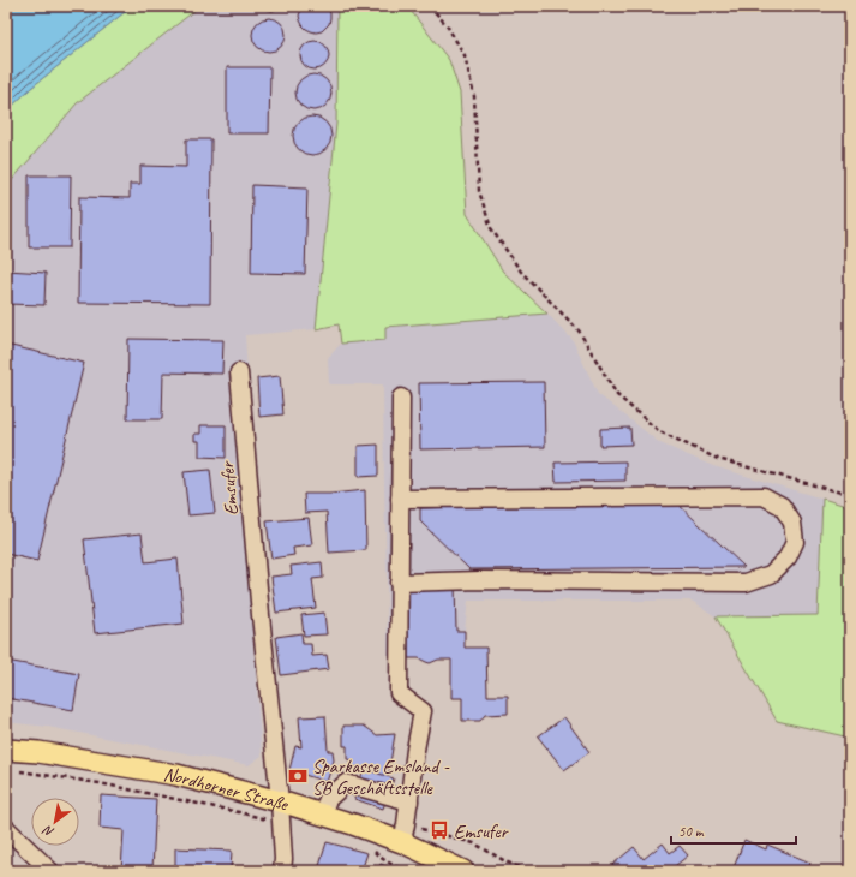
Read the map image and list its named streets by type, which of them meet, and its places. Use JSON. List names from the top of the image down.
{
  "streets": {
    "main road": ["Nordhorner Straße"],
    "street": ["Emsufer"]
  },
  "crossings": [
    ["Emsufer", "Nordhorner Straße"]
  ],
  "places": {
    "bank": ["Sparkasse Emsland - SB Geschäftsstelle"],
    "bus stop": ["Emsufer"]
  },
  "scale_bar": "50 m",
  "north": "bottom left"
}
